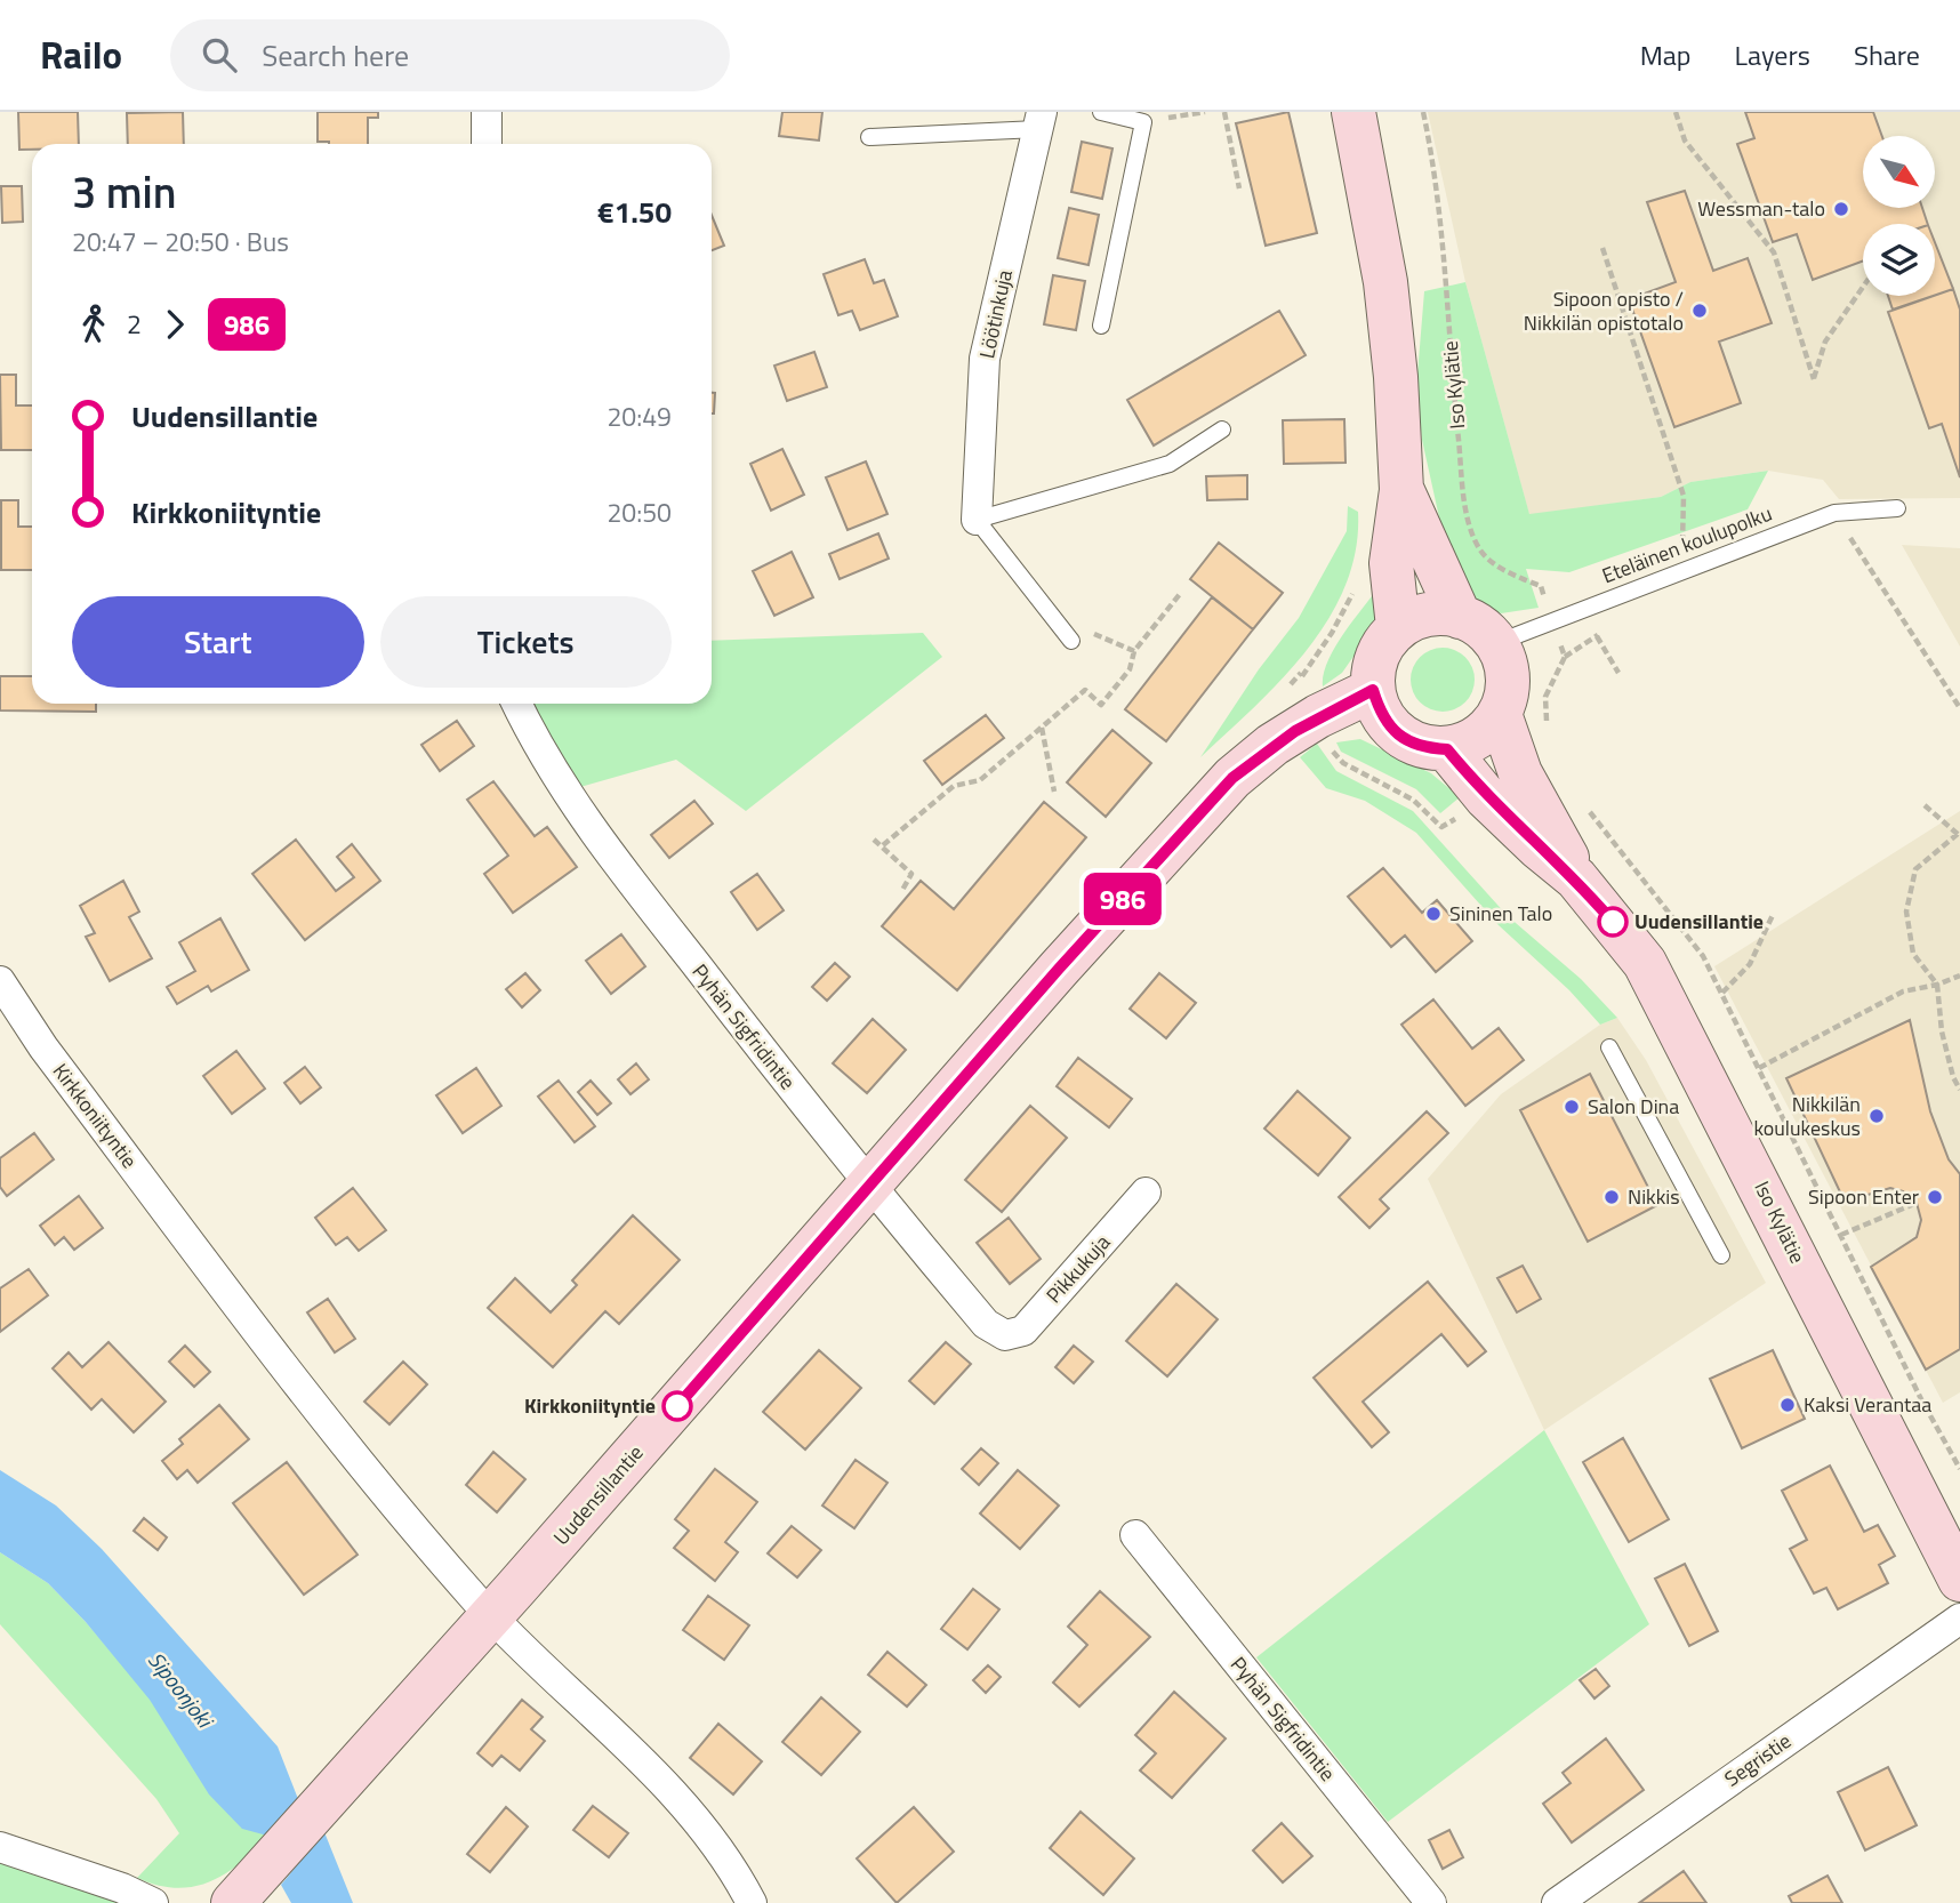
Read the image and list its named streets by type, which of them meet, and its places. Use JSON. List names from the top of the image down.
{
  "streets": {
    "street": [
      "Löötinkuja",
      "Iso Kylätie",
      "Pyhän Sigfridintie",
      "Kirkkoniityntie",
      "Pikkukuja",
      "Uudensillantie",
      "Segristie"
    ],
    "lane": ["Eteläinen koulupolku"]
  },
  "crossings": [
    ["Iso Kylätie", "Eteläinen koulupolku"],
    ["Iso Kylätie", "Uudensillantie"],
    ["Eteläinen koulupolku", "Uudensillantie"],
    ["Pyhän Sigfridintie", "Pikkukuja"],
    ["Pyhän Sigfridintie", "Uudensillantie"],
    ["Kirkkoniityntie", "Uudensillantie"]
  ],
  "water": ["Sipoonjoki"],
  "places": [
    "Wessman-talo",
    "Sipoon opisto / Nikkilän opistotalo",
    "Sininen Talo",
    "Uudensillantie",
    "Salon Dina",
    "Nikkilän koulukeskus",
    "Nikkis",
    "Sipoon Enter",
    "Kaksi Verantaa",
    "Kirkkoniityntie"
  ],
  "lines": ["bus line 986"],
  "north": "bottom right",
  "page": {
    "header": "Railo",
    "search": "Search here",
    "nav": ["Map", "Layers", "Share"],
    "on_map": "986",
    "heading": ["3 min", "20:47 – 20:50 · Bus", "€1.50"],
    "legs": ["2", "986"],
    "list": [
      {
        "name": "Uudensillantie",
        "value": "20:49"
      },
      {
        "name": "Kirkkoniityntie",
        "value": "20:50"
      }
    ],
    "buttons": ["Start", "Tickets"]
  }
}
